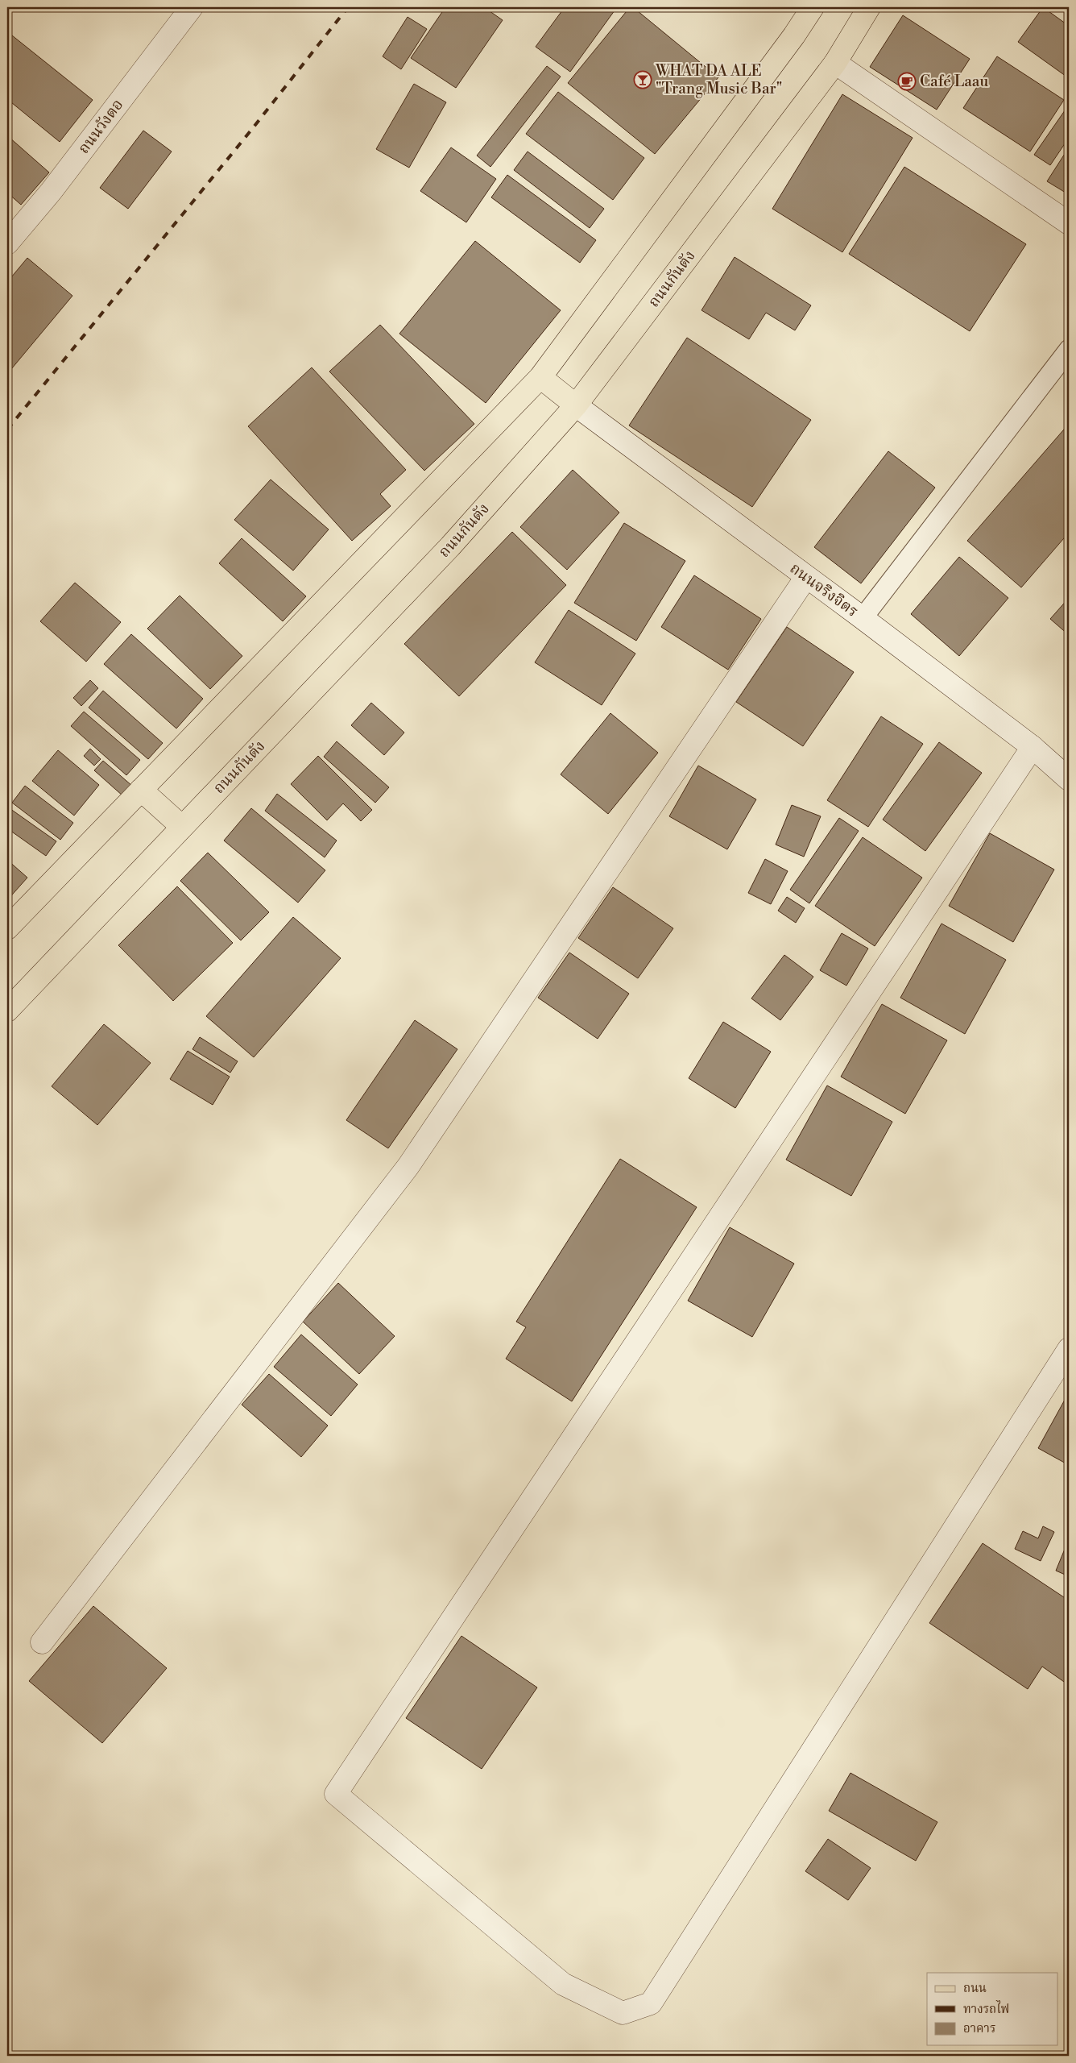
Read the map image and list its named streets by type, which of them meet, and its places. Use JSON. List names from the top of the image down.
{
  "streets": {
    "main road": ["ถนนกันตัง"],
    "street": ["ถนนวังตอ", "ถนนจริงจิตร"]
  },
  "crossings": [
    ["ถนนกันตัง", "ถนนจริงจิตร"]
  ],
  "places": {
    "bar": ["WHAT DA ALE \"Trang Music Bar\""],
    "cafe": ["Café Laau"]
  },
  "legend": ["ถนน", "ทางรถไฟ", "อาคาร"]
}
